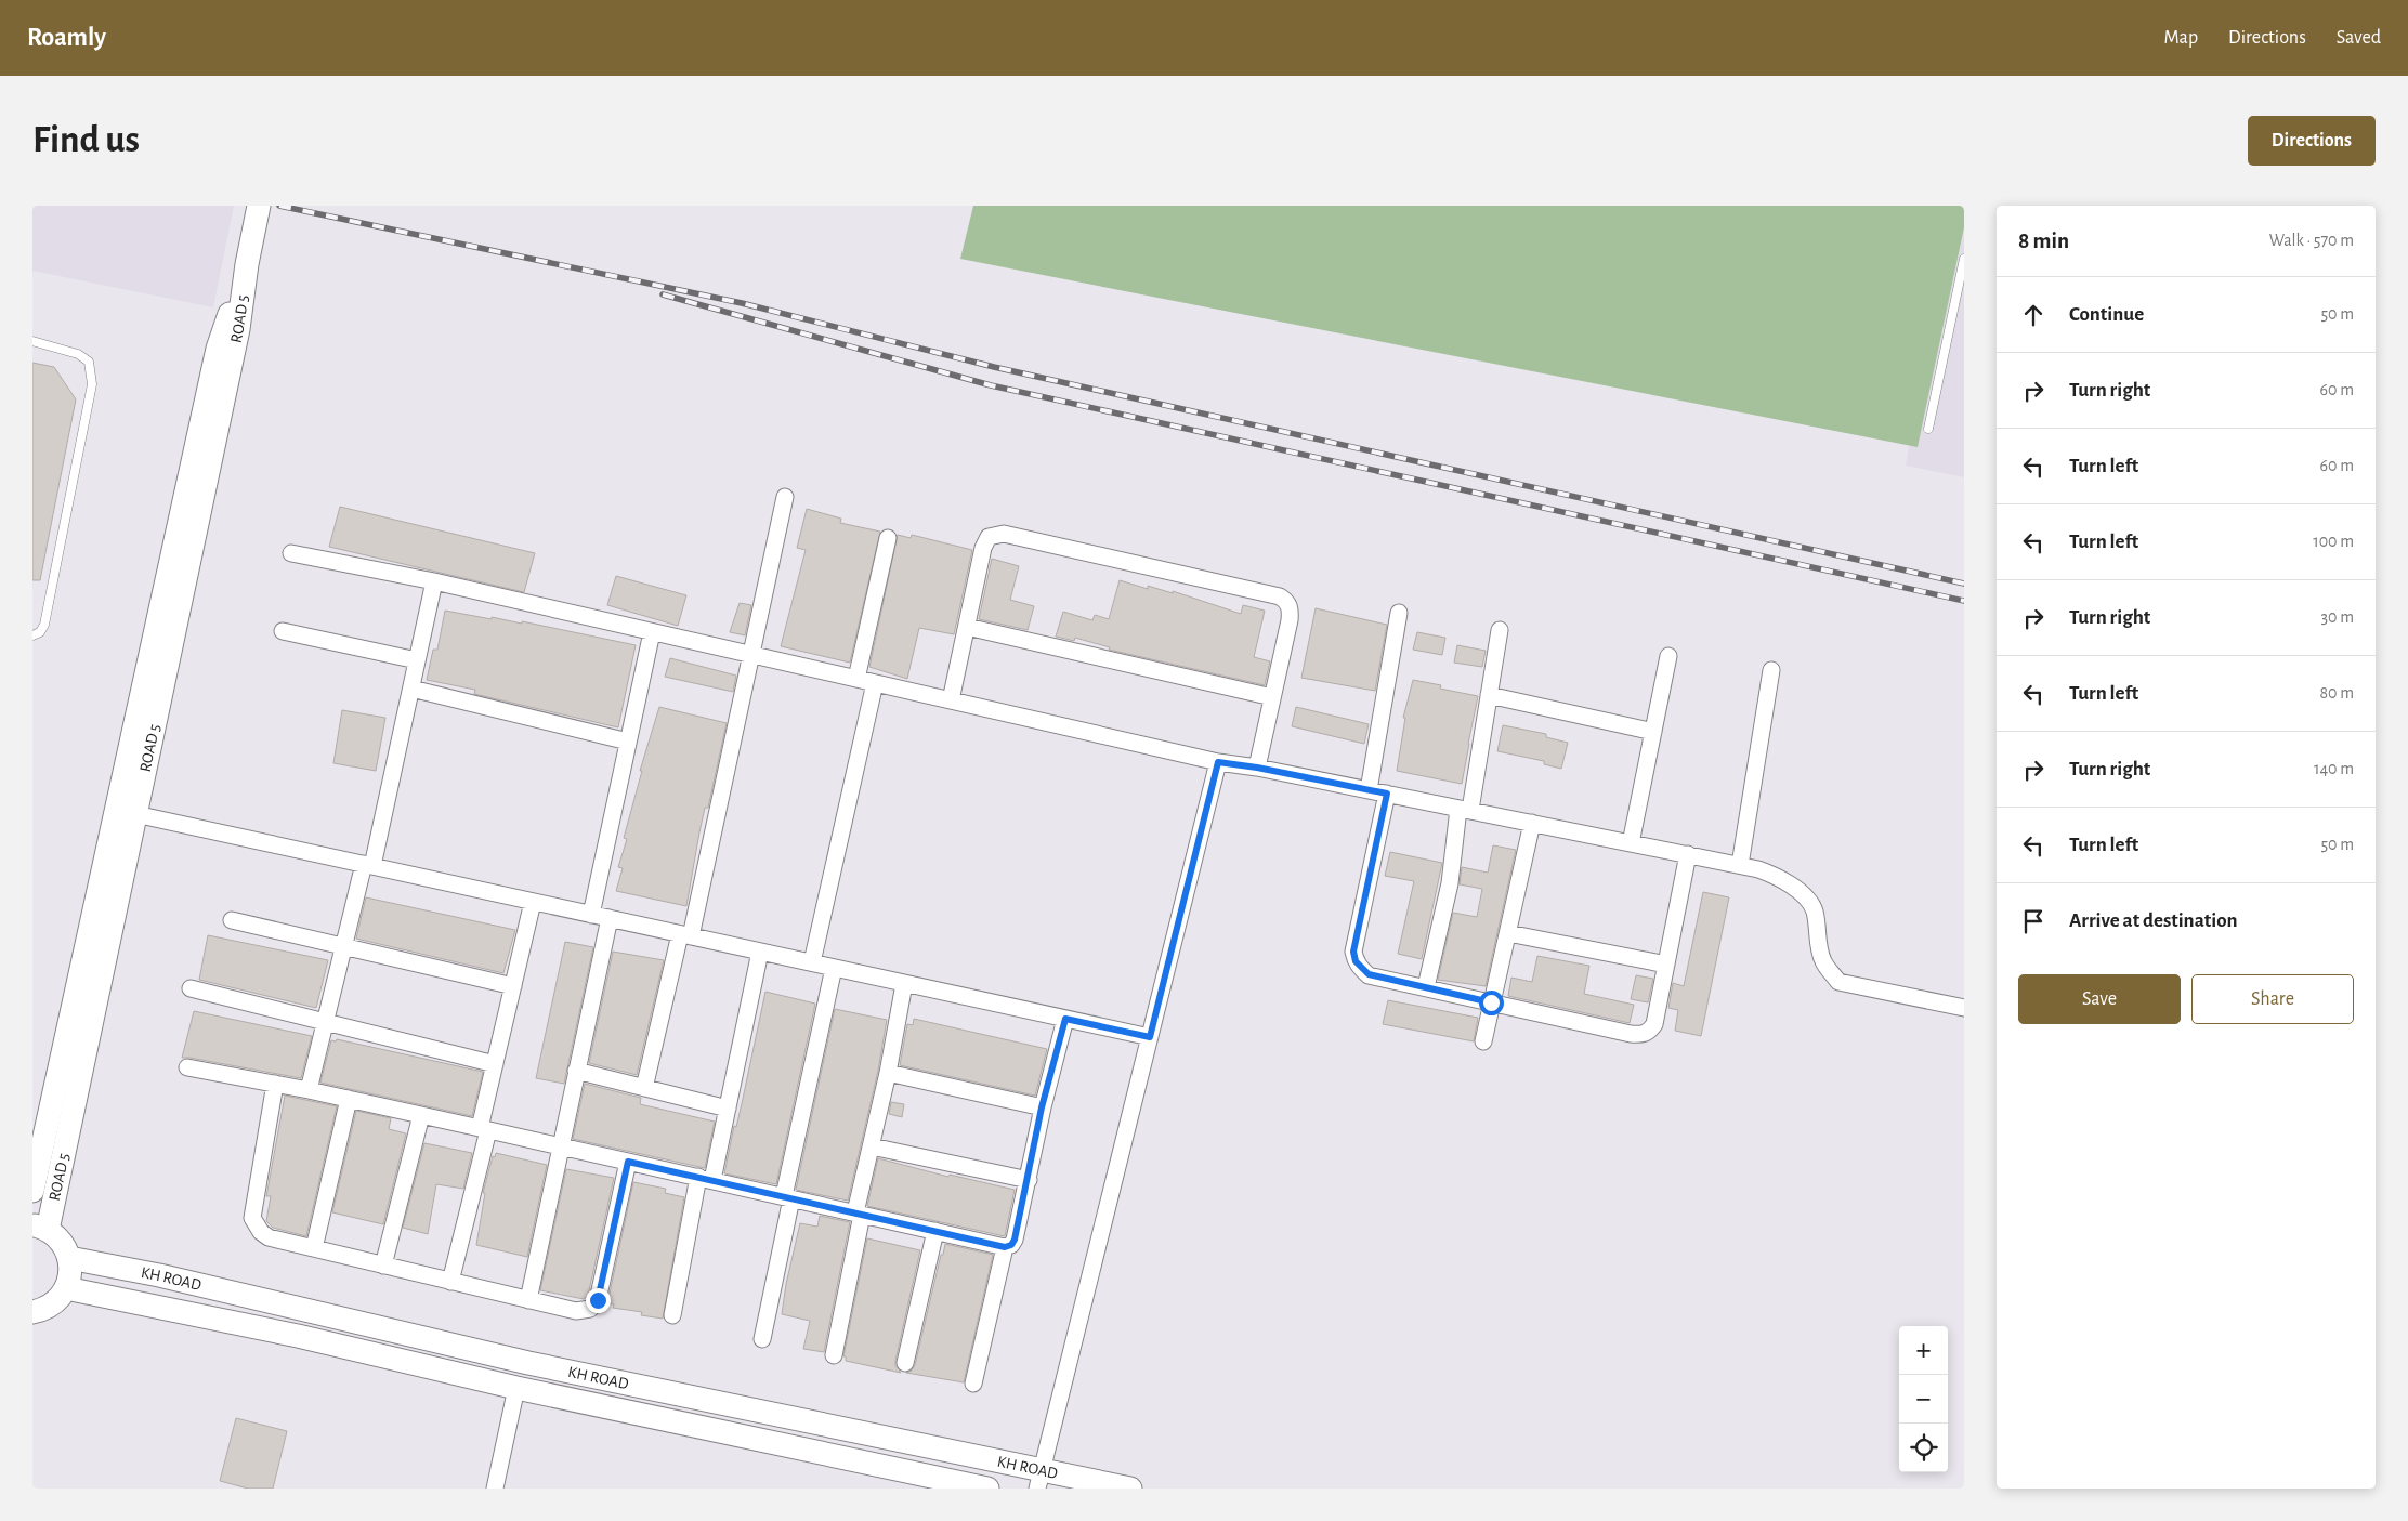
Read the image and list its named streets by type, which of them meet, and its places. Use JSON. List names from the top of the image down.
{
  "streets": {
    "main road": ["ROAD 5", "KH ROAD"]
  },
  "page": {
    "header": "Roamly",
    "nav": ["Map", "Directions", "Saved"],
    "buttons": [
      "Directions",
      ["Save", "Share"]
    ],
    "title": "Find us",
    "heading": ["8 min", "Walk · 570 m"],
    "list": [
      ["Continue", "50 m"],
      ["Turn right", "60 m"],
      ["Turn left", "60 m"],
      ["Turn left", "100 m"],
      ["Turn right", "30 m"],
      ["Turn left", "80 m"],
      ["Turn right", "140 m"],
      ["Turn left", "50 m"],
      "Arrive at destination"
    ],
    "map_buttons": ["+", "−"]
  }
}
